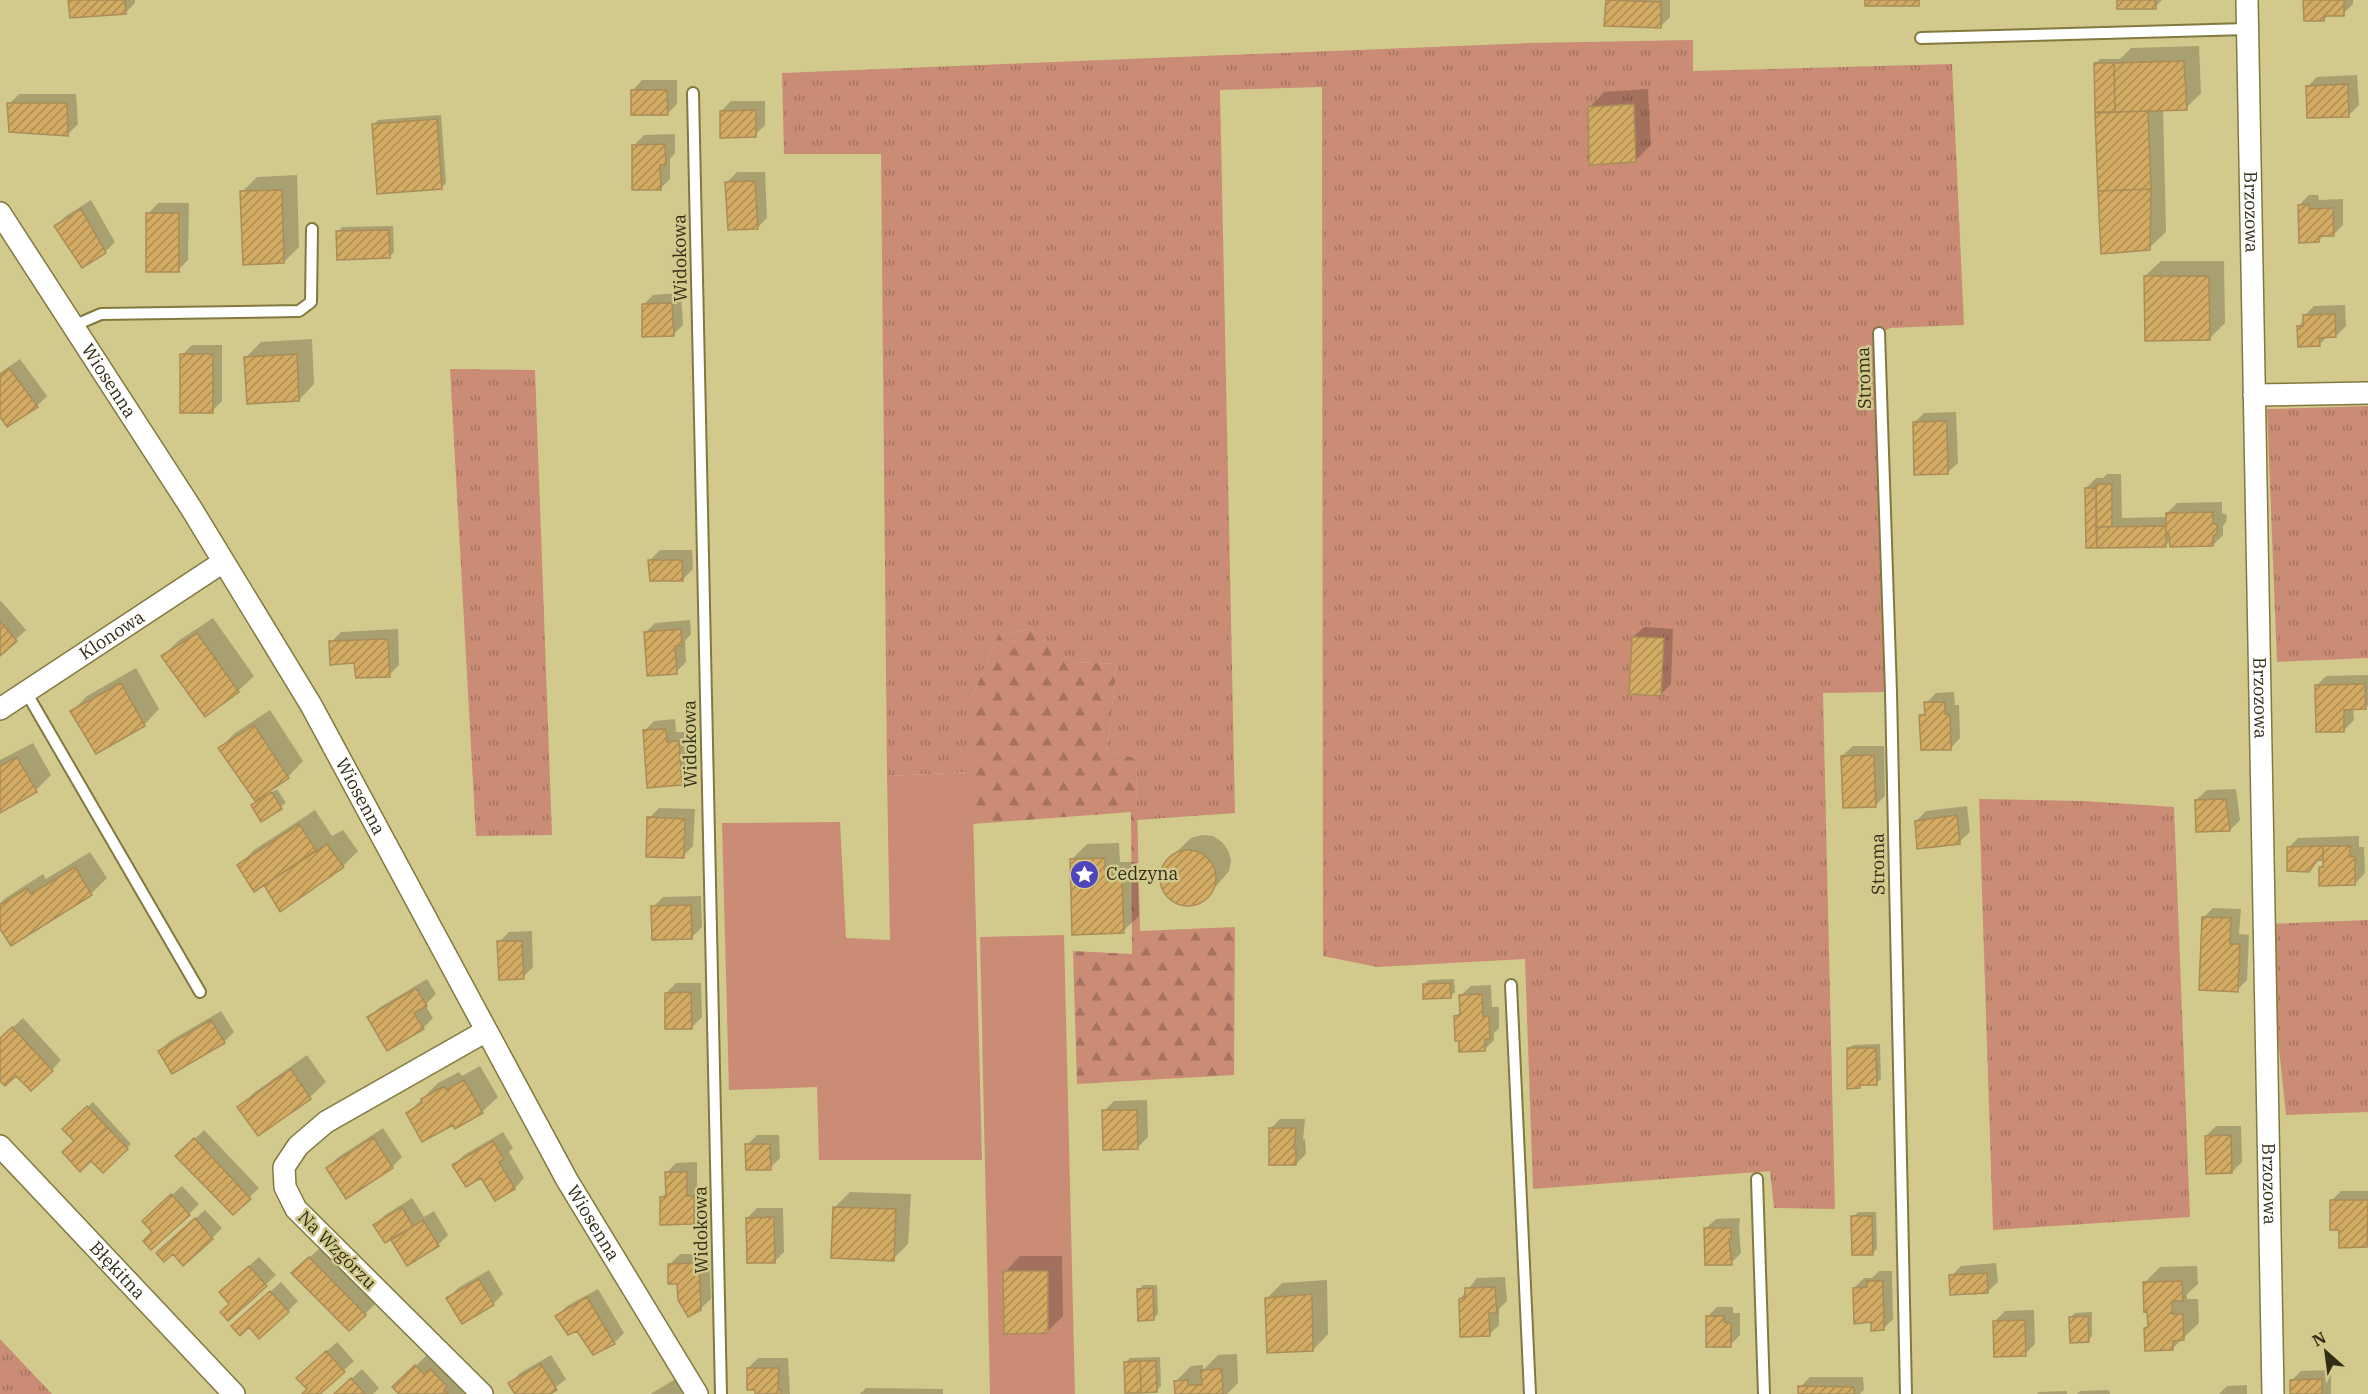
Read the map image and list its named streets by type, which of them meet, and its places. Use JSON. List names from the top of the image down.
{
  "streets": {
    "street": [
      "Brzozowa",
      "Wiosenna",
      "Klonowa",
      "Na Wzgórzu",
      "Błękitna"
    ],
    "lane": ["Widokowa", "Stroma"]
  },
  "crossings": [
    ["Wiosenna", "Klonowa"],
    ["Wiosenna", "Na Wzgórzu"]
  ],
  "places": {
    "place": ["Cedzyna"]
  },
  "north": "top left"
}
